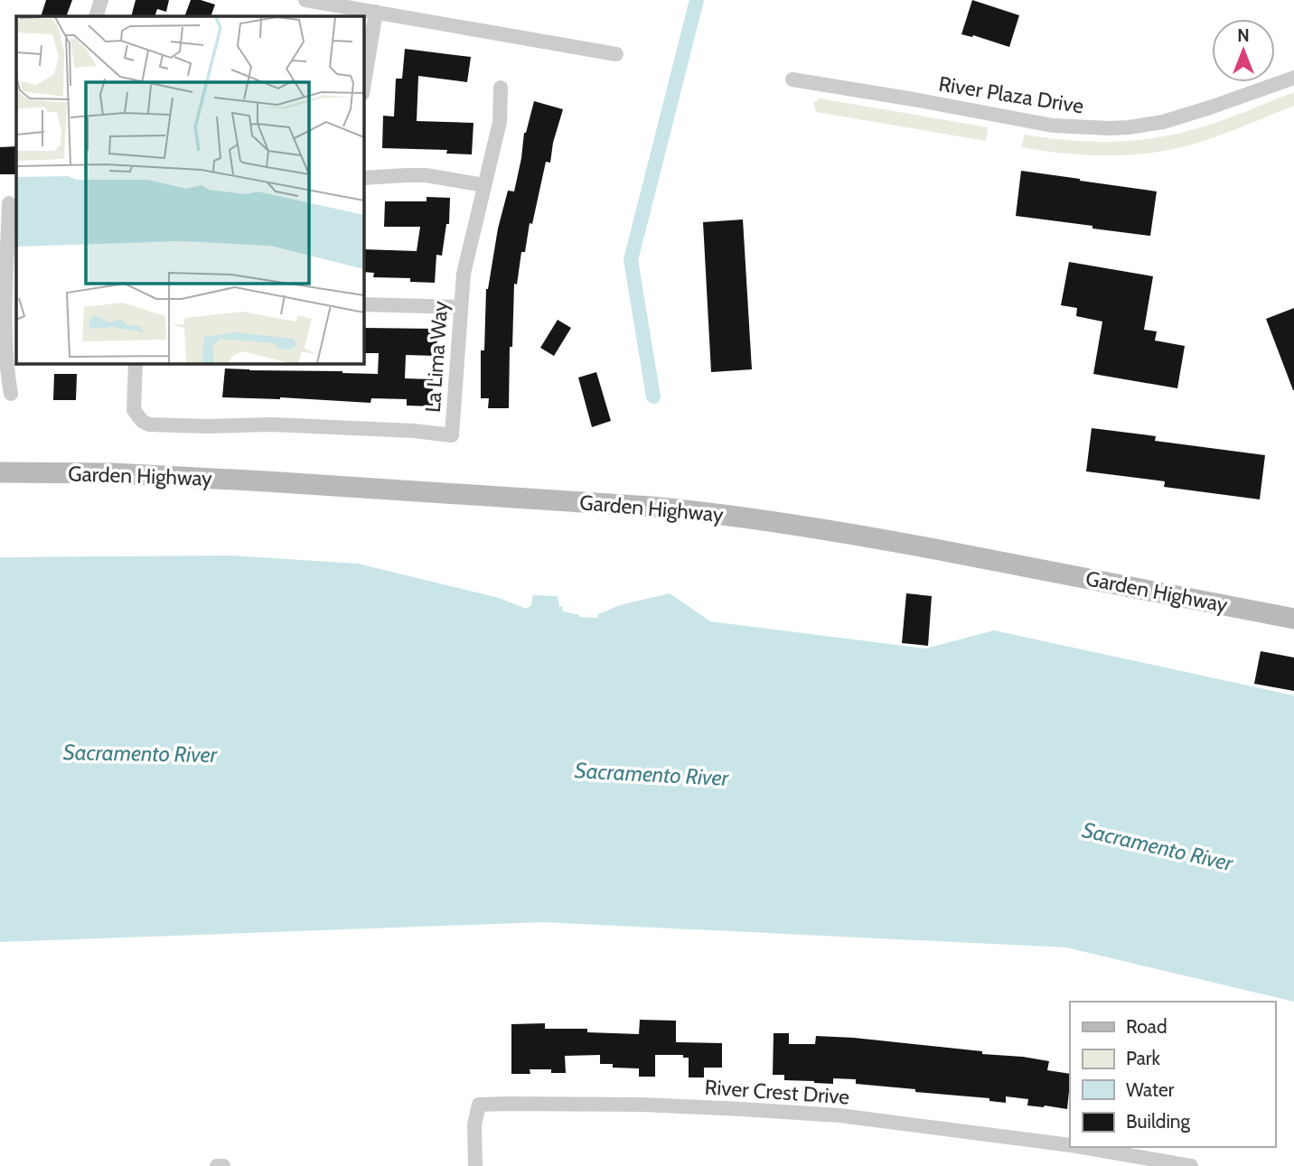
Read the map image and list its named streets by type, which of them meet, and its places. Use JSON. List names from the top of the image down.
{
  "streets": {
    "main road": ["Garden Highway"],
    "street": ["River Plaza Drive", "La Lima Way", "River Crest Drive"]
  },
  "water": ["Sacramento River"],
  "legend": [
    "Road",
    "Park",
    "Water",
    "Building"
  ],
  "north": "top"
}
